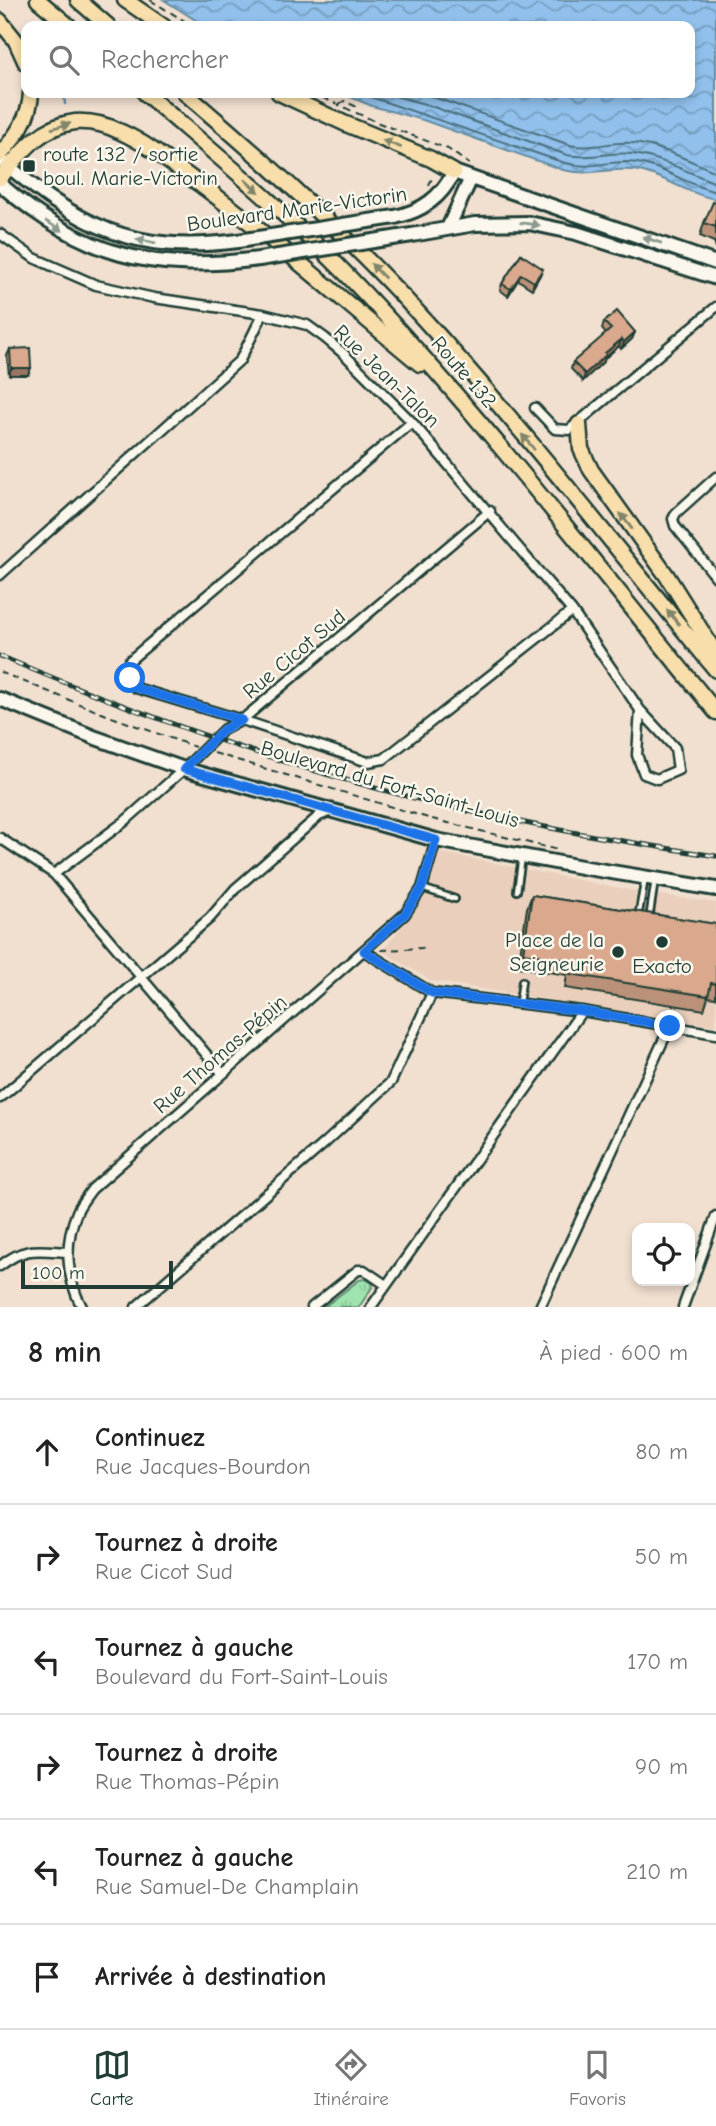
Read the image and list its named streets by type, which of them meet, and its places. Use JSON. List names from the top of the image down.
{
  "streets": {
    "highway": ["Route 132"],
    "street": [
      "Boulevard Marie-Victorin",
      "Rue Jean-Talon",
      "Rue Cicot Sud",
      "Boulevard du Fort-Saint-Louis",
      "Rue Thomas-Pépin"
    ]
  },
  "crossings": [
    ["Rue Jean-Talon", "Rue Cicot Sud"],
    ["Rue Cicot Sud", "Boulevard du Fort-Saint-Louis"],
    ["Boulevard du Fort-Saint-Louis", "Rue Thomas-Pépin"]
  ],
  "places": {
    "transit": ["route 132 / sortie boul. Marie-Victorin"],
    "other": ["Exacto", "Place de la Seigneurie"]
  },
  "scale_bar": "100 m",
  "page": {
    "search": "Rechercher",
    "scale": "100 m",
    "heading": ["8 min", "À pied · 600 m"],
    "list": [
      ["Continuez", "Rue Jacques-Bourdon", "80 m"],
      ["Tournez à droite", "Rue Cicot Sud", "50 m"],
      ["Tournez à gauche", "Boulevard du Fort-Saint-Louis", "170 m"],
      ["Tournez à droite", "Rue Thomas-Pépin", "90 m"],
      ["Tournez à gauche", "Rue Samuel-De Champlain", "210 m"],
      "Arrivée à destination"
    ],
    "nav": ["Carte", "Itinéraire", "Favoris"]
  }
}
